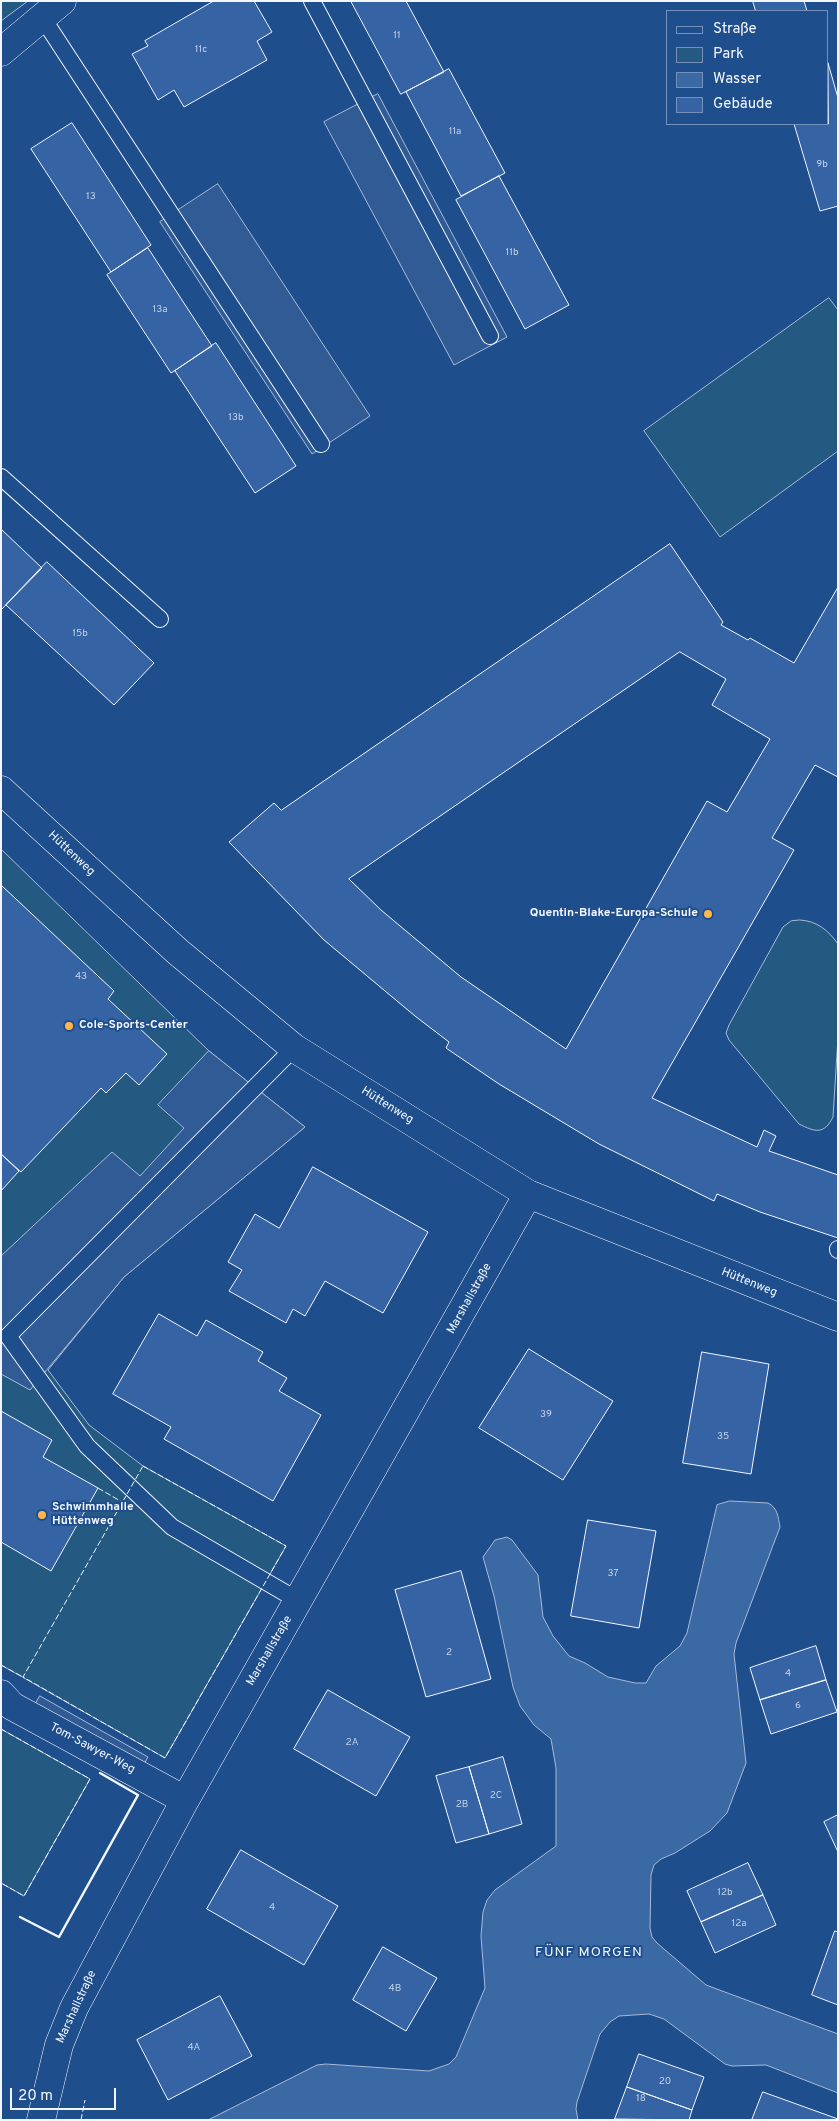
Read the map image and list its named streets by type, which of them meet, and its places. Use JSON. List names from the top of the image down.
{
  "streets": {
    "street": ["Hüttenweg", "Marshallstraße", "Tom-Sawyer-Weg"]
  },
  "crossings": [
    ["Hüttenweg", "Marshallstraße"],
    ["Marshallstraße", "Tom-Sawyer-Weg"]
  ],
  "districts": ["FÜNF MORGEN"],
  "places": ["Quentin-Blake-Europa-Schule", "Cole-Sports-Center", "Schwimmhalle Hüttenweg"],
  "house_numbers": [
    "11",
    "11c",
    "11a",
    "9b",
    "13",
    "11b",
    "13a",
    "13b",
    "15b",
    "43",
    "39",
    "35",
    "37",
    "2",
    "4",
    "6",
    "2A",
    "2C",
    "2B",
    "12b",
    "4",
    "12a",
    "4B",
    "4A",
    "20",
    "18"
  ],
  "legend": [
    "Straße",
    "Park",
    "Wasser",
    "Gebäude"
  ],
  "scale_bar": "20 m"
}
